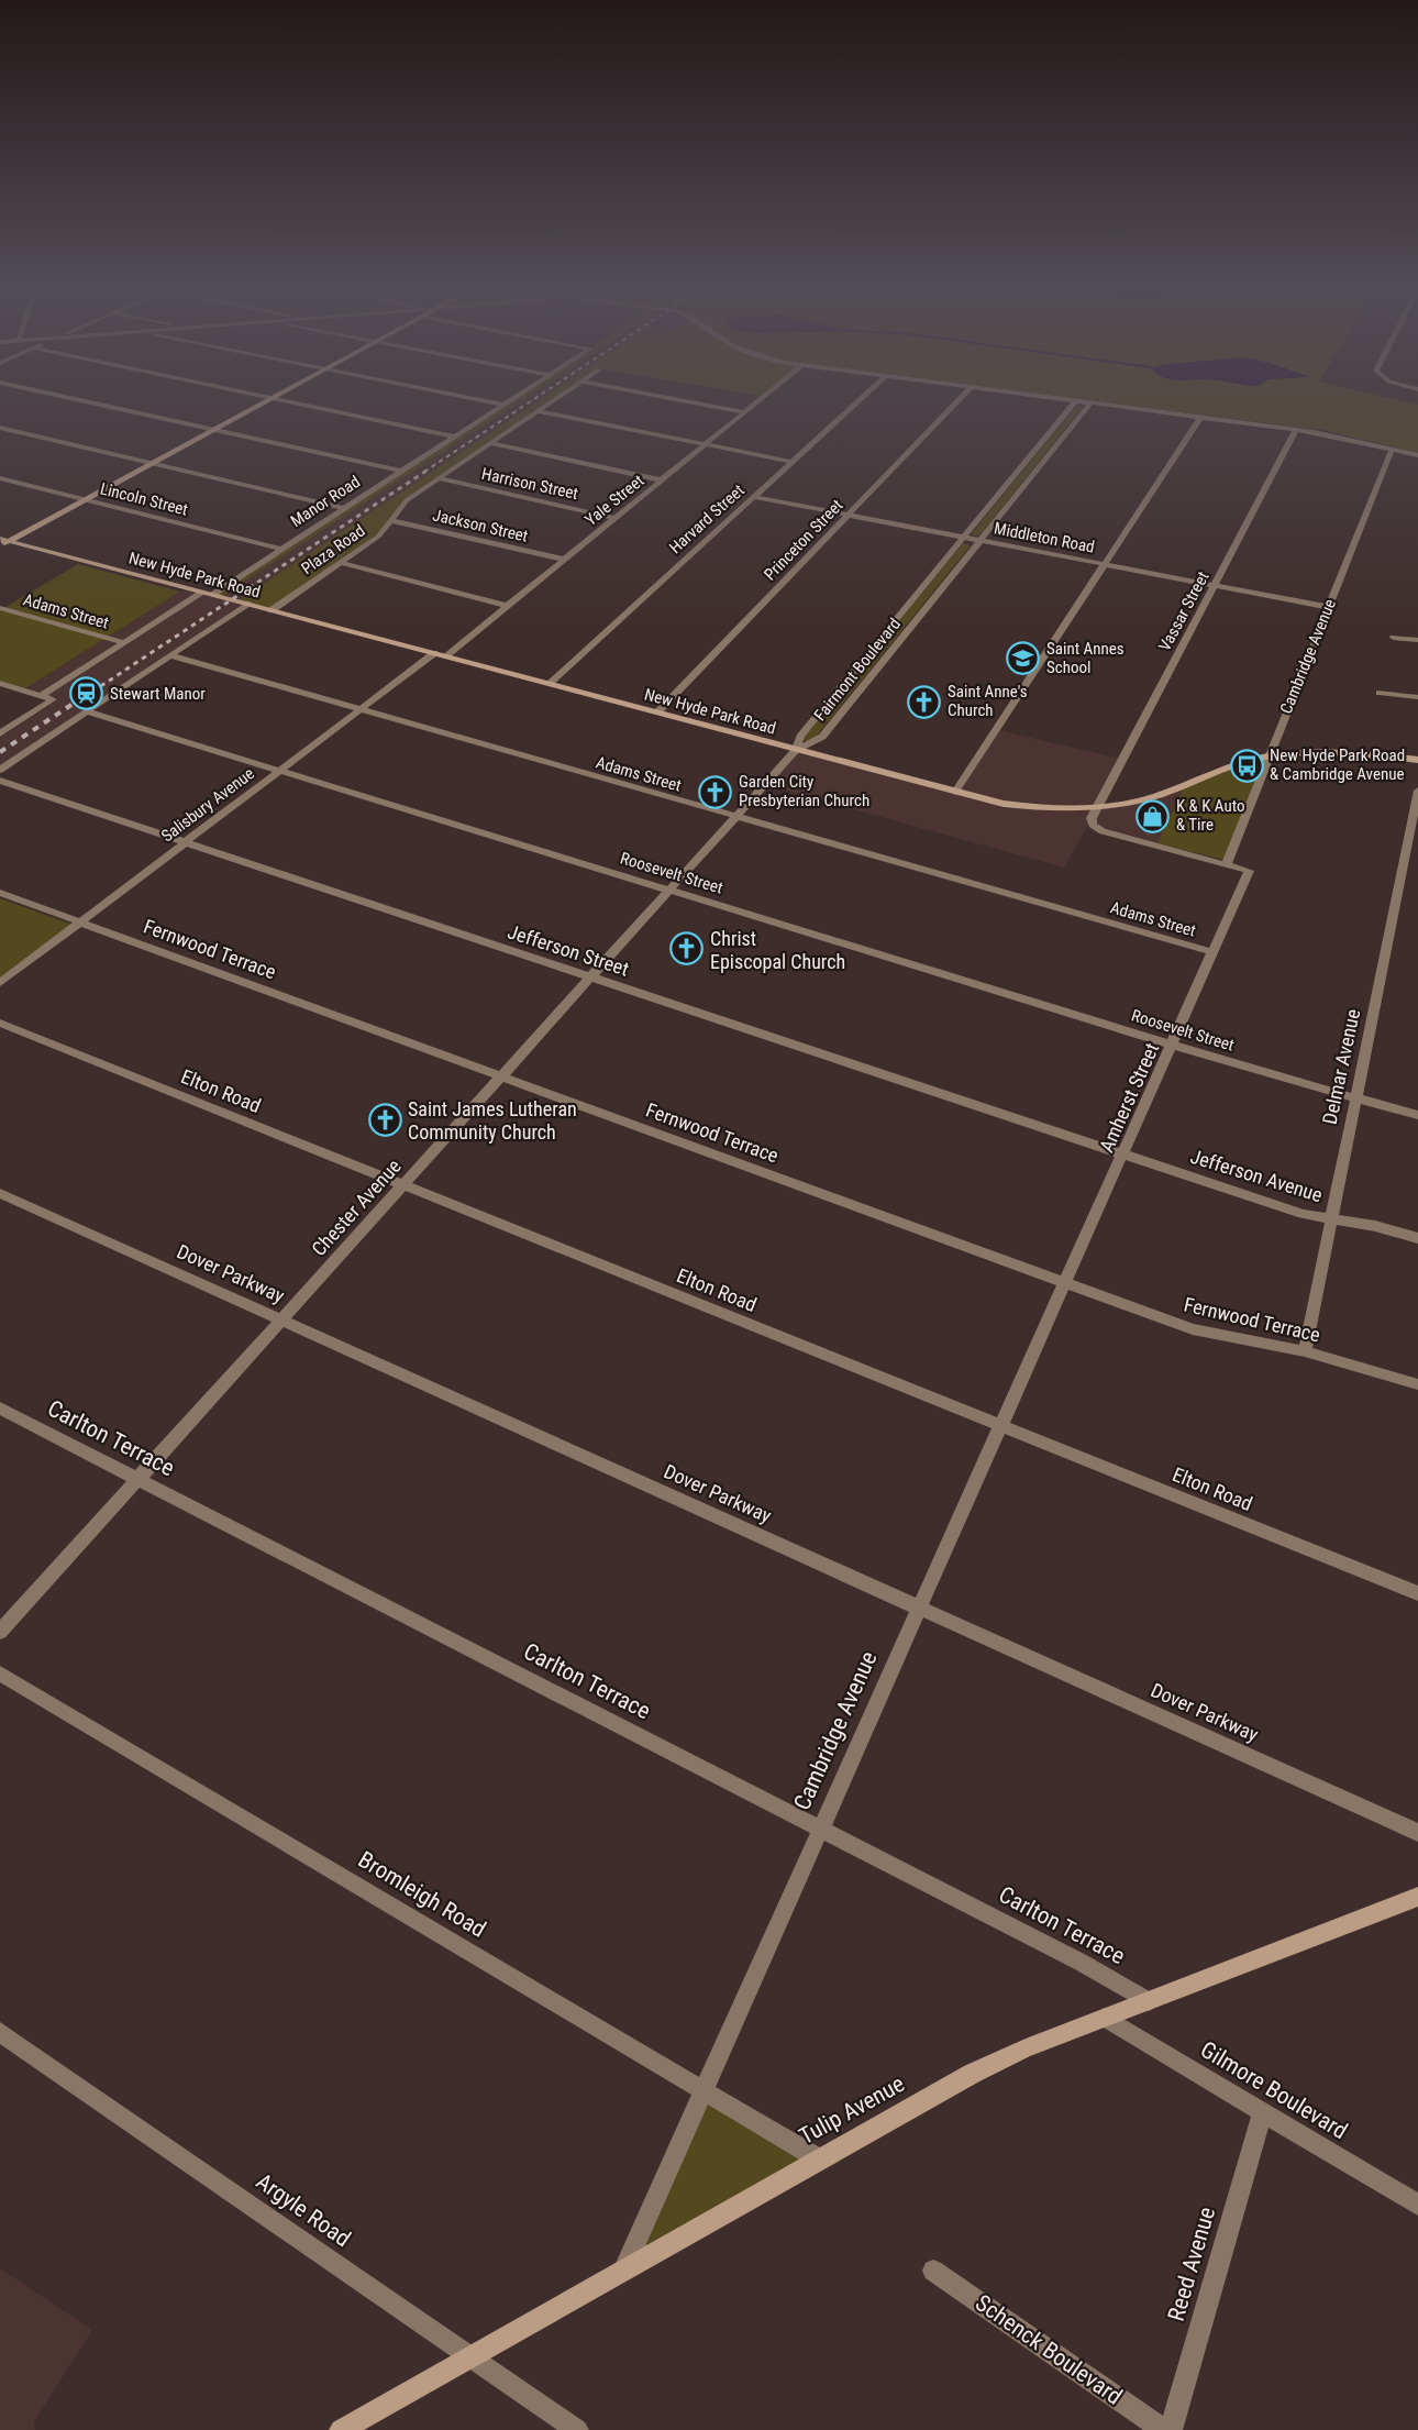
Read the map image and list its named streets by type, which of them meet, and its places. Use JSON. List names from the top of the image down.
{
  "streets": {
    "main road": ["New Hyde Park Road", "Tulip Avenue"],
    "street": [
      "Harrison Street",
      "Lincoln Street",
      "Yale Street",
      "Manor Road",
      "Harvard Street",
      "Jackson Street",
      "Middleton Road",
      "Princeton Street",
      "Plaza Road",
      "Adams Street",
      "Vassar Street",
      "Cambridge Avenue",
      "Fairmont Boulevard",
      "Salisbury Avenue",
      "Roosevelt Street",
      "Fernwood Terrace",
      "Jefferson Street",
      "Delmar Avenue",
      "Elton Road",
      "Amherst Street",
      "Jefferson Avenue",
      "Chester Avenue",
      "Dover Parkway",
      "Carlton Terrace",
      "Bromleigh Road",
      "Gilmore Boulevard",
      "Argyle Road",
      "Reed Avenue",
      "Schenck Boulevard"
    ]
  },
  "crossings": [
    ["Harrison Street", "Yale Street"],
    ["Harrison Street", "Plaza Road"],
    ["Lincoln Street", "Manor Road"],
    ["Yale Street", "Jackson Street"],
    ["Yale Street", "New Hyde Park Road"],
    ["Yale Street", "Salisbury Avenue"],
    ["Manor Road", "New Hyde Park Road"],
    ["Manor Road", "Adams Street"],
    ["Harvard Street", "Middleton Road"],
    ["Harvard Street", "New Hyde Park Road"],
    ["Jackson Street", "Plaza Road"],
    ["Middleton Road", "Princeton Street"],
    ["Middleton Road", "Vassar Street"],
    ["Middleton Road", "Cambridge Avenue"],
    ["Middleton Road", "Fairmont Boulevard"],
    ["Princeton Street", "New Hyde Park Road"],
    ["Plaza Road", "New Hyde Park Road"],
    ["New Hyde Park Road", "Vassar Street"],
    ["New Hyde Park Road", "Cambridge Avenue"],
    ["New Hyde Park Road", "Fairmont Boulevard"],
    ["New Hyde Park Road", "Salisbury Avenue"],
    ["New Hyde Park Road", "Chester Avenue"],
    ["Adams Street", "Salisbury Avenue"],
    ["Adams Street", "Amherst Street"],
    ["Adams Street", "Chester Avenue"],
    ["Cambridge Avenue", "Fernwood Terrace"],
    ["Cambridge Avenue", "Elton Road"],
    ["Cambridge Avenue", "Amherst Street"],
    ["Cambridge Avenue", "Dover Parkway"],
    ["Cambridge Avenue", "Carlton Terrace"],
    ["Cambridge Avenue", "Bromleigh Road"],
    ["Cambridge Avenue", "Tulip Avenue"],
    ["Fairmont Boulevard", "Chester Avenue"],
    ["Salisbury Avenue", "Roosevelt Street"],
    ["Salisbury Avenue", "Fernwood Terrace"],
    ["Salisbury Avenue", "Jefferson Street"],
    ["Roosevelt Street", "Delmar Avenue"],
    ["Roosevelt Street", "Amherst Street"],
    ["Roosevelt Street", "Chester Avenue"],
    ["Fernwood Terrace", "Delmar Avenue"],
    ["Fernwood Terrace", "Chester Avenue"],
    ["Jefferson Street", "Amherst Street"],
    ["Jefferson Street", "Jefferson Avenue"],
    ["Jefferson Street", "Chester Avenue"],
    ["Delmar Avenue", "Jefferson Avenue"],
    ["Elton Road", "Chester Avenue"],
    ["Amherst Street", "Jefferson Avenue"],
    ["Chester Avenue", "Dover Parkway"],
    ["Chester Avenue", "Carlton Terrace"],
    ["Carlton Terrace", "Tulip Avenue"],
    ["Bromleigh Road", "Tulip Avenue"],
    ["Gilmore Boulevard", "Tulip Avenue"],
    ["Gilmore Boulevard", "Reed Avenue"],
    ["Tulip Avenue", "Argyle Road"]
  ],
  "places": {
    "school or university": ["Saint Annes School"],
    "station": ["Stewart Manor"],
    "church": [
      "Saint Anne's Church",
      "Garden City Presbyterian Church",
      "Christ Episcopal Church",
      "Saint James Lutheran Community Church"
    ],
    "bus stop": ["New Hyde Park Road & Cambridge Avenue"],
    "shop": ["K & K Auto & Tire"]
  }
}
